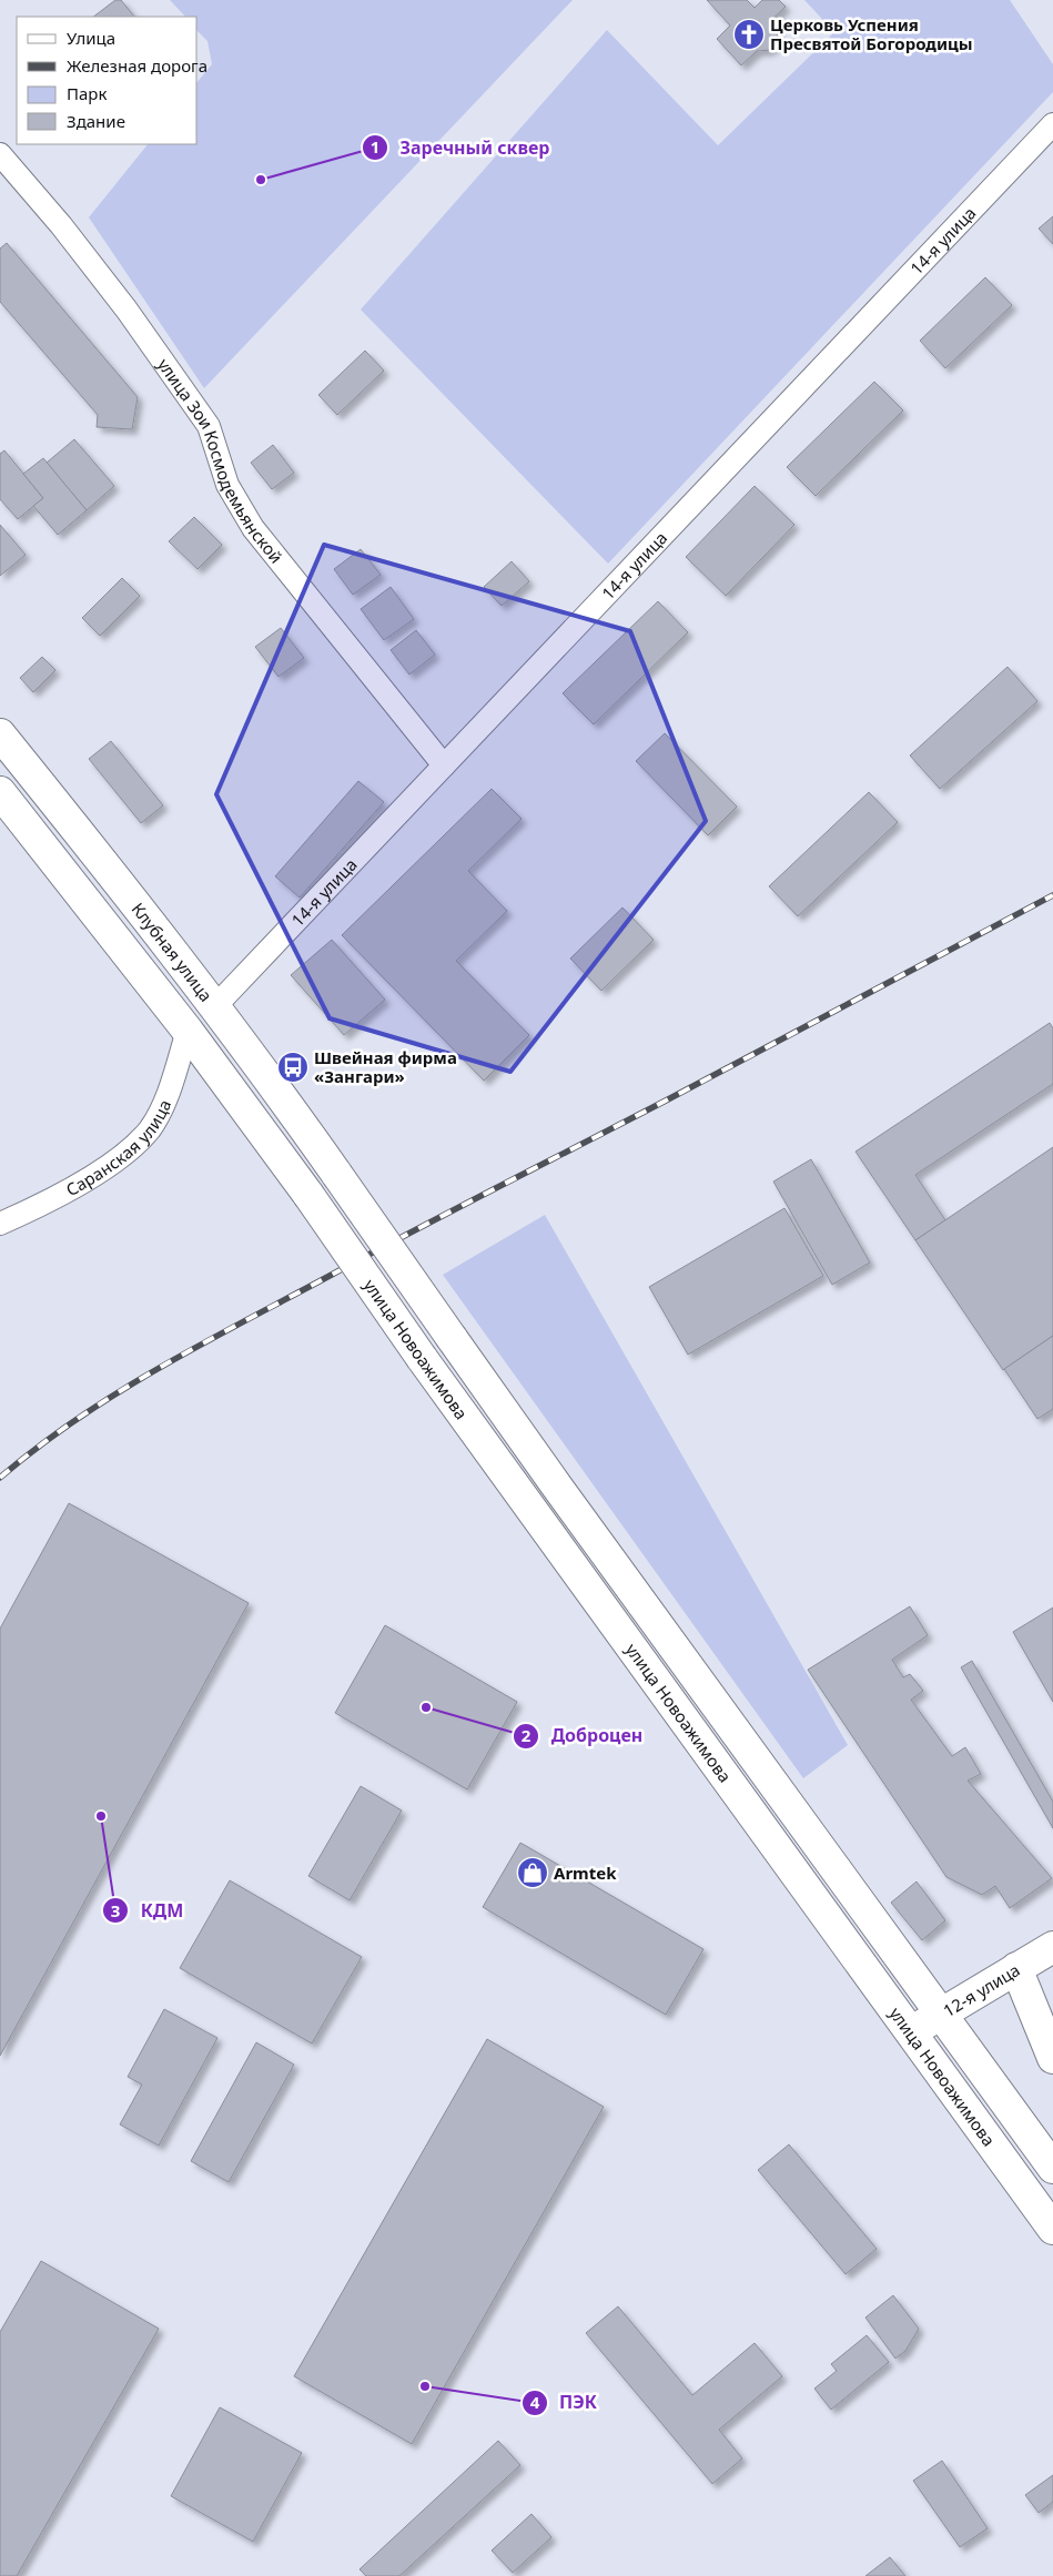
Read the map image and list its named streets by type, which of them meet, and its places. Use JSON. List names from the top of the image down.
{
  "streets": {
    "main road": ["Клубная улица", "улица Новоажимова", "12-я улица"],
    "street": ["14-я улица", "улица Зои Космодемьянской", "Саранская улица"]
  },
  "crossings": [
    ["14-я улица", "улица Зои Космодемьянской"],
    ["14-я улица", "Клубная улица"],
    ["Клубная улица", "12-я улица"],
    ["Саранская улица", "улица Новоажимова"],
    ["улица Новоажимова", "12-я улица"]
  ],
  "places": {
    "church": ["Церковь Успения Пресвятой Богородицы"],
    "other": [
      "Заречный сквер",
      "Доброцен",
      "КДМ",
      "ПЭК"
    ],
    "bus stop": ["Швейная фирма «Зангари»"],
    "shop": ["Armtek"]
  },
  "legend": [
    "Улица",
    "Железная дорога",
    "Парк",
    "Здание"
  ]
}
